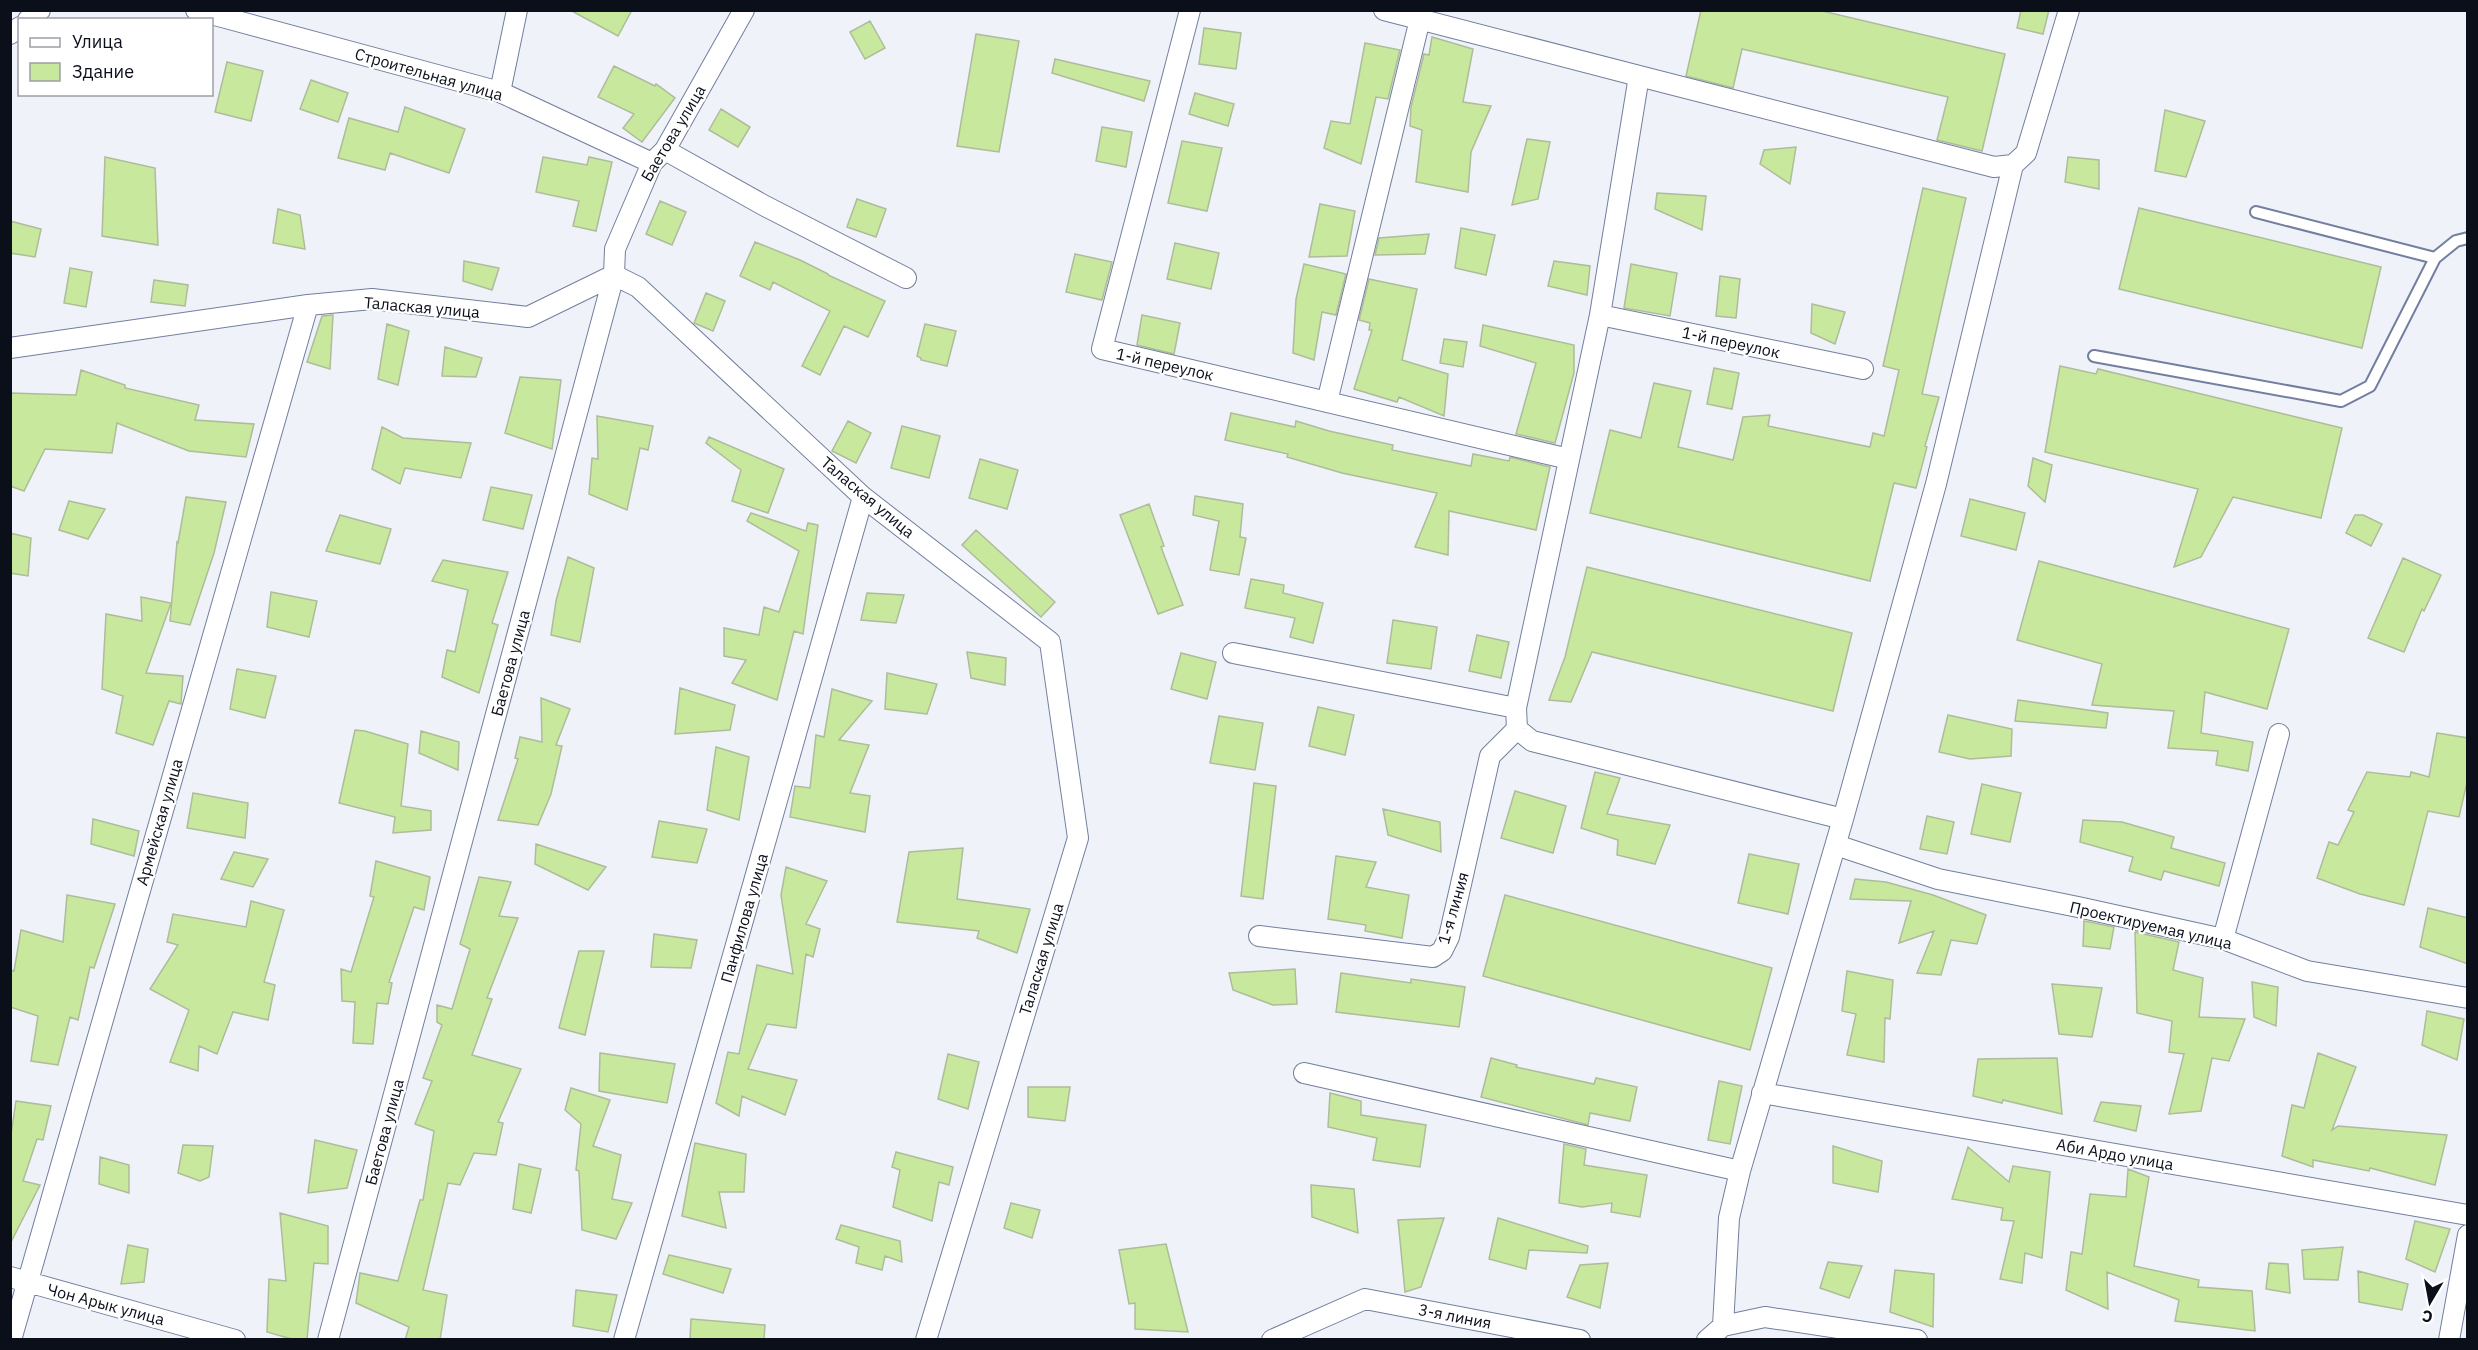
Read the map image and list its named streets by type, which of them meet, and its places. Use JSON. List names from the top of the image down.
{
  "streets": {
    "street": [
      "Строительная улица",
      "Баетова улица",
      "Талаская улица",
      "1-й переулок",
      "Армейская улица",
      "1-я линия",
      "Панфилова улица",
      "Проектируемая улица",
      "Аби Ардо улица",
      "Чон Арык улица",
      "3-я линия"
    ]
  },
  "crossings": [
    ["Строительная улица", "Баетова улица"],
    ["Баетова улица", "Талаская улица"],
    ["Талаская улица", "Армейская улица"],
    ["Талаская улица", "Панфилова улица"],
    ["Армейская улица", "Чон Арык улица"]
  ],
  "legend": ["Улица", "Здание"],
  "north": "bottom"
}
